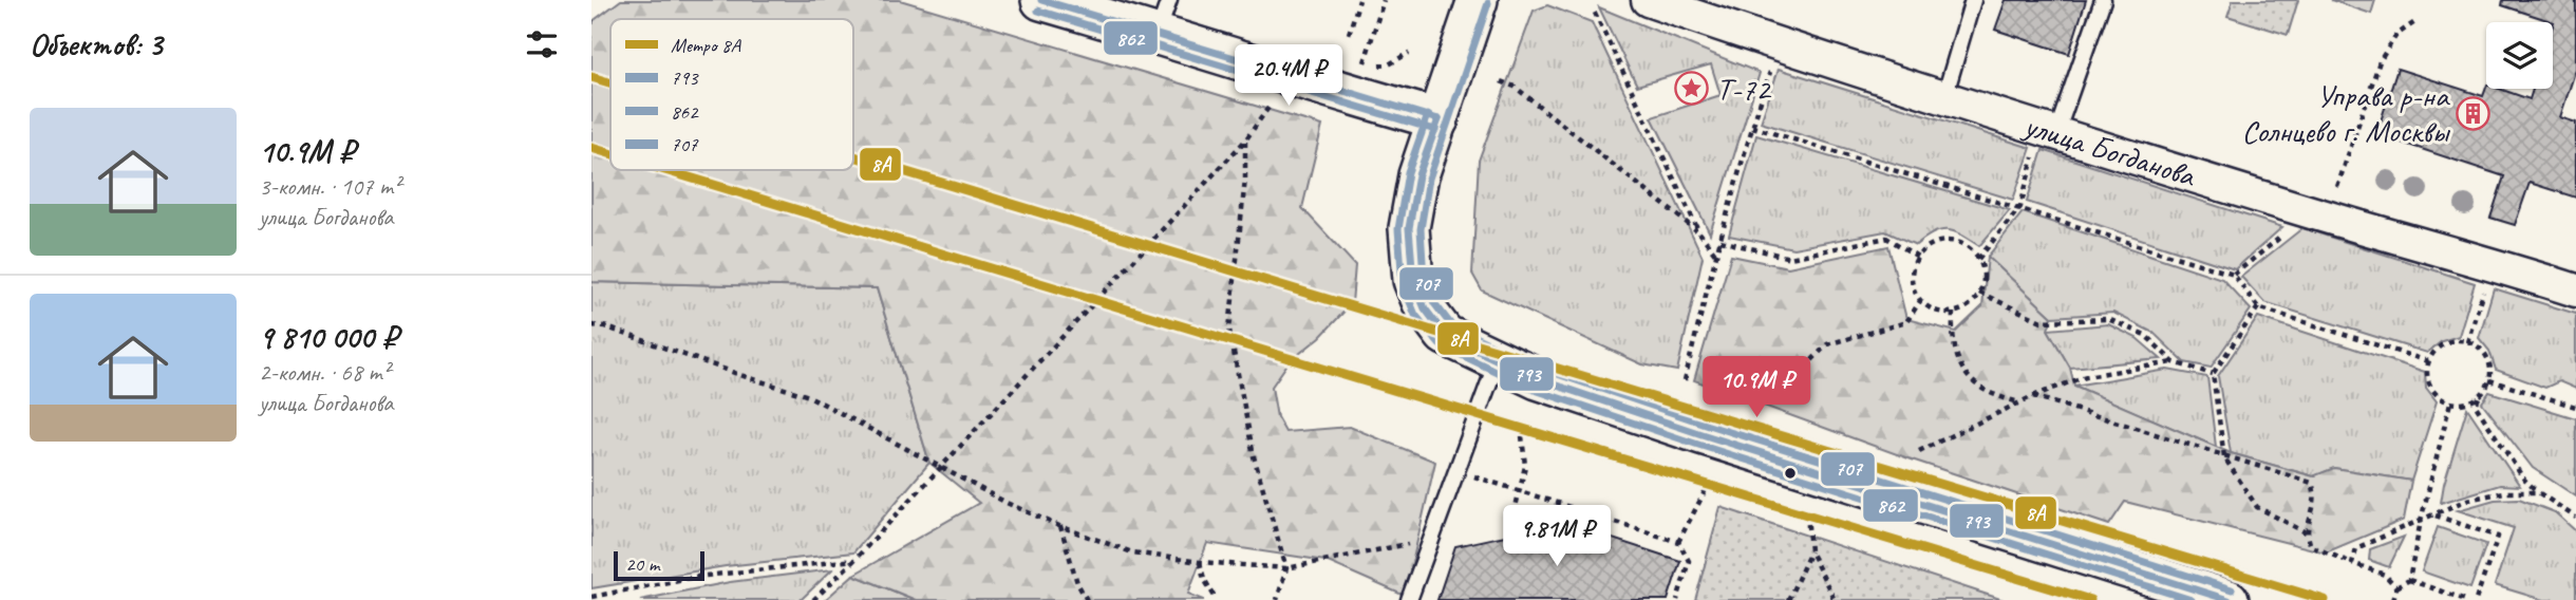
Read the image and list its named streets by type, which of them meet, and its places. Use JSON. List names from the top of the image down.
{
  "streets": {
    "street": ["улица Богданова"]
  },
  "places": {
    "place": ["Т-72"],
    "building": ["Управа р-на Солнцево г. Москвы"]
  },
  "lines": [
    "transit line 793",
    "transit line 707",
    "transit line 862",
    "metro line 8А"
  ],
  "legend": [
    "Метро 8А",
    "793",
    "862",
    "707"
  ],
  "scale_bar": "20 m",
  "page": {
    "heading": "Объектов: 3",
    "price": ["20.4M ₽", "10.9M ₽", "9.81M ₽"],
    "list": [
      {
        "name": "10.9M ₽",
        "note": "3-комн. · 107 m² · улица Богданова"
      },
      {
        "name": "9 810 000 ₽",
        "note": "2-комн. · 68 m² · улица Богданова"
      }
    ],
    "scale": "20 m"
  }
}
